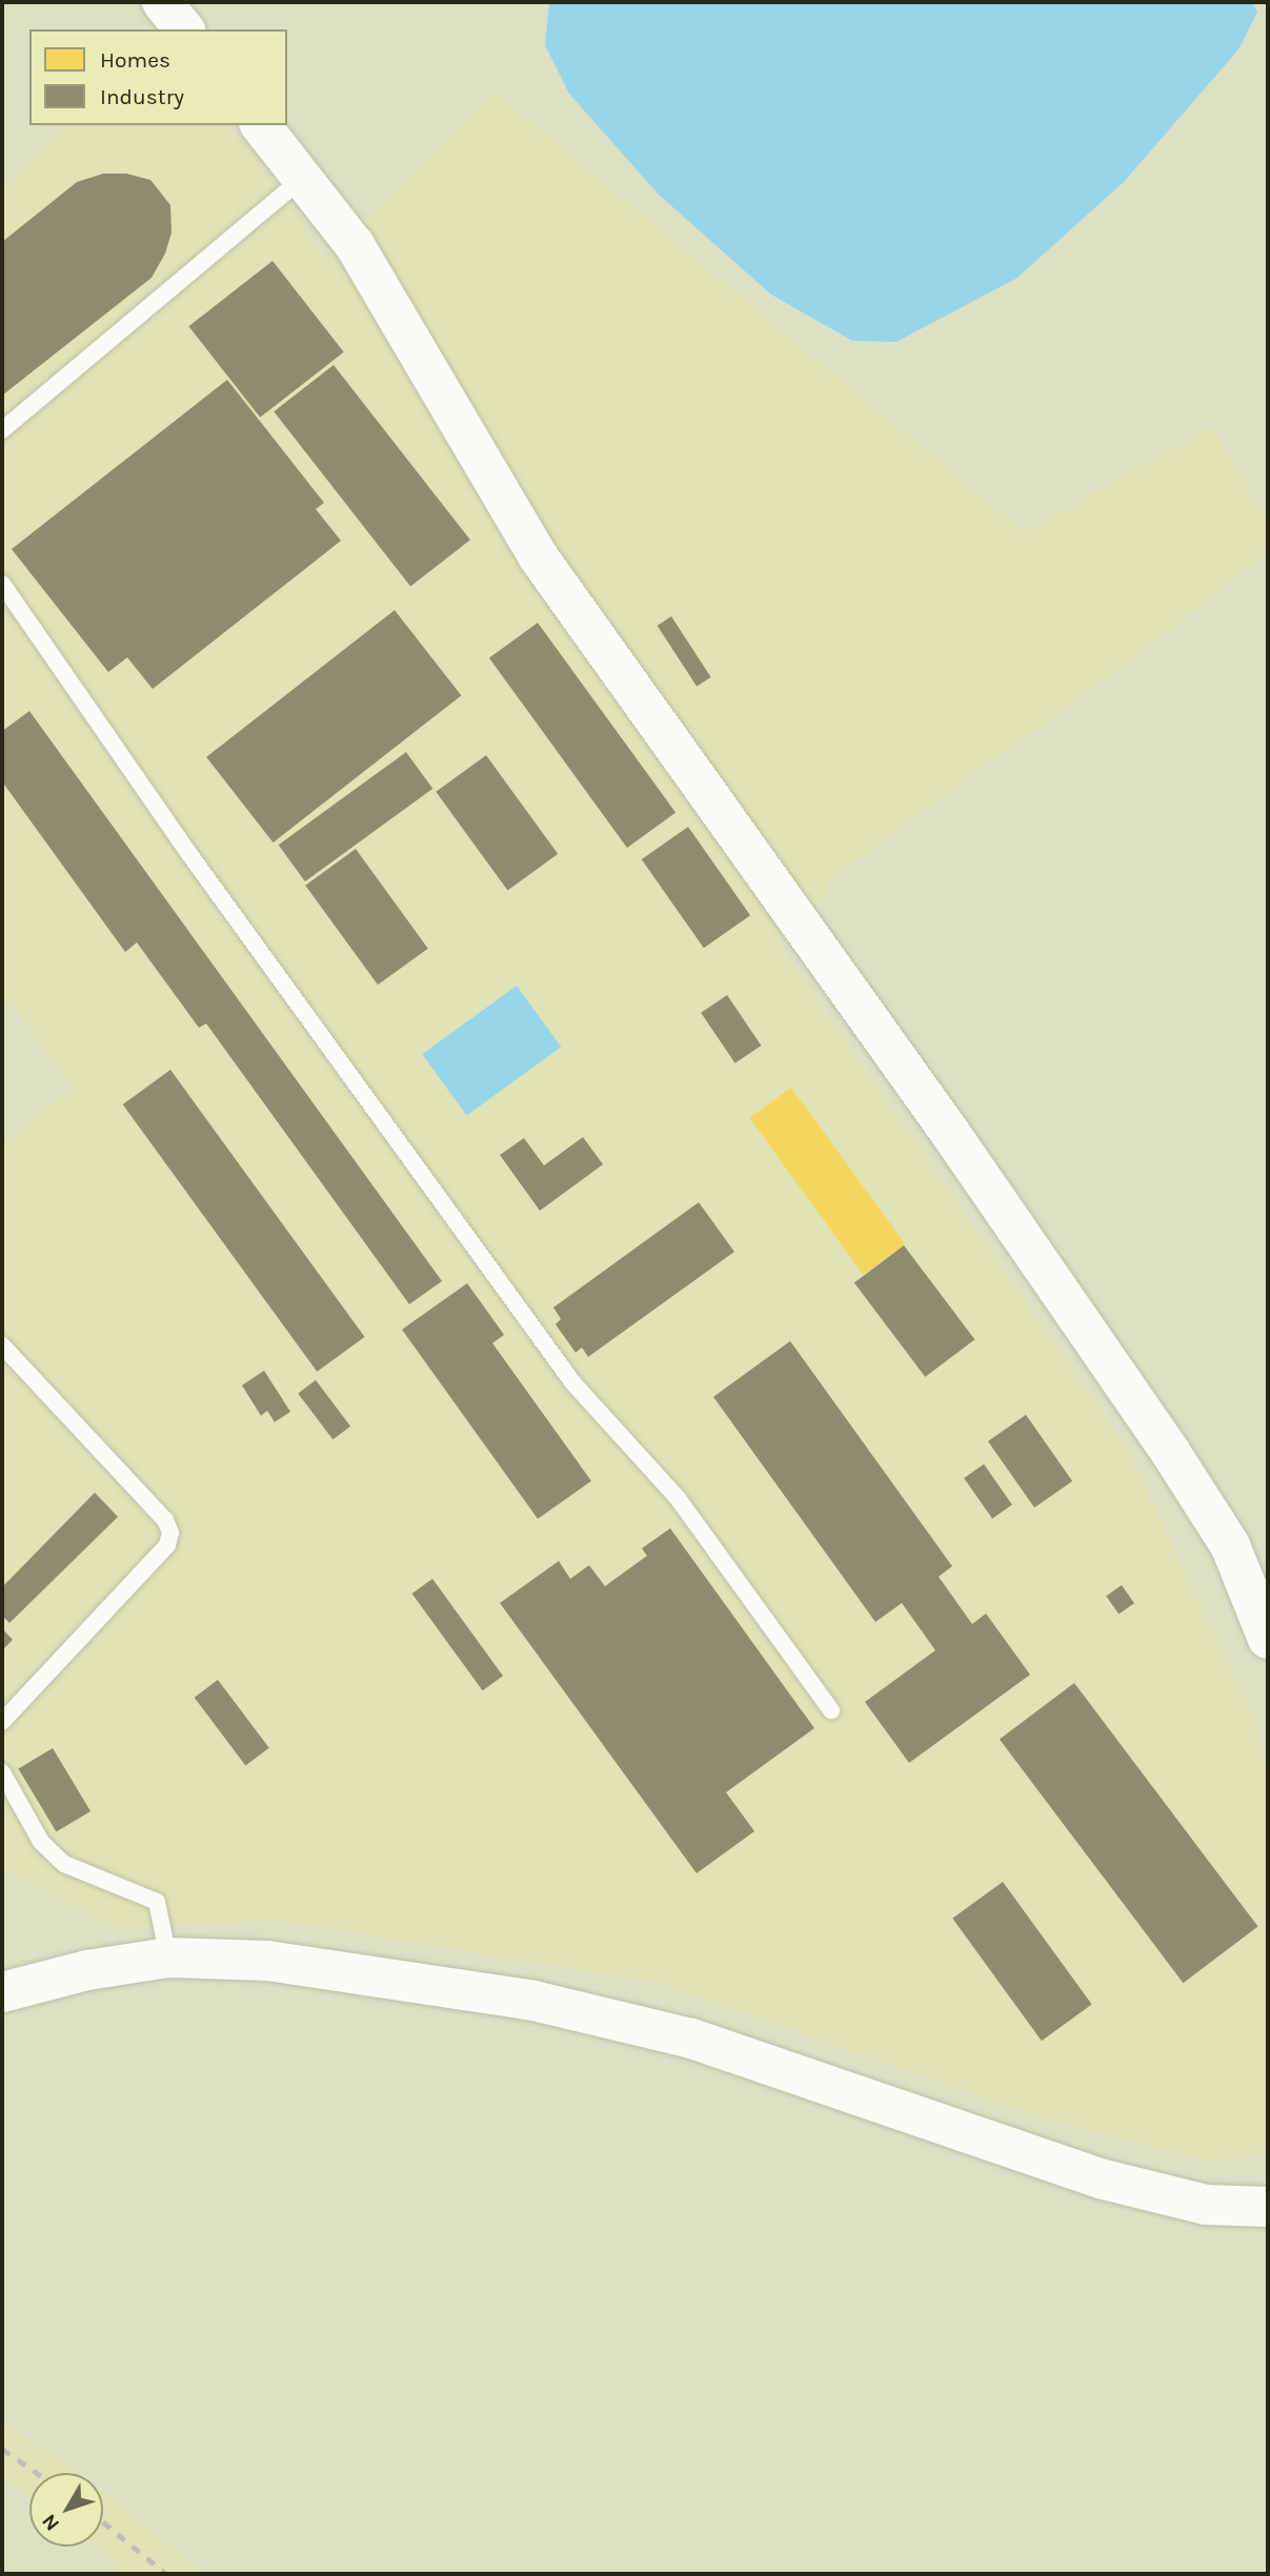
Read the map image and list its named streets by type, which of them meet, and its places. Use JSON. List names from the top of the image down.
{
  "legend": ["Homes", "Industry"],
  "north": "bottom left"
}
